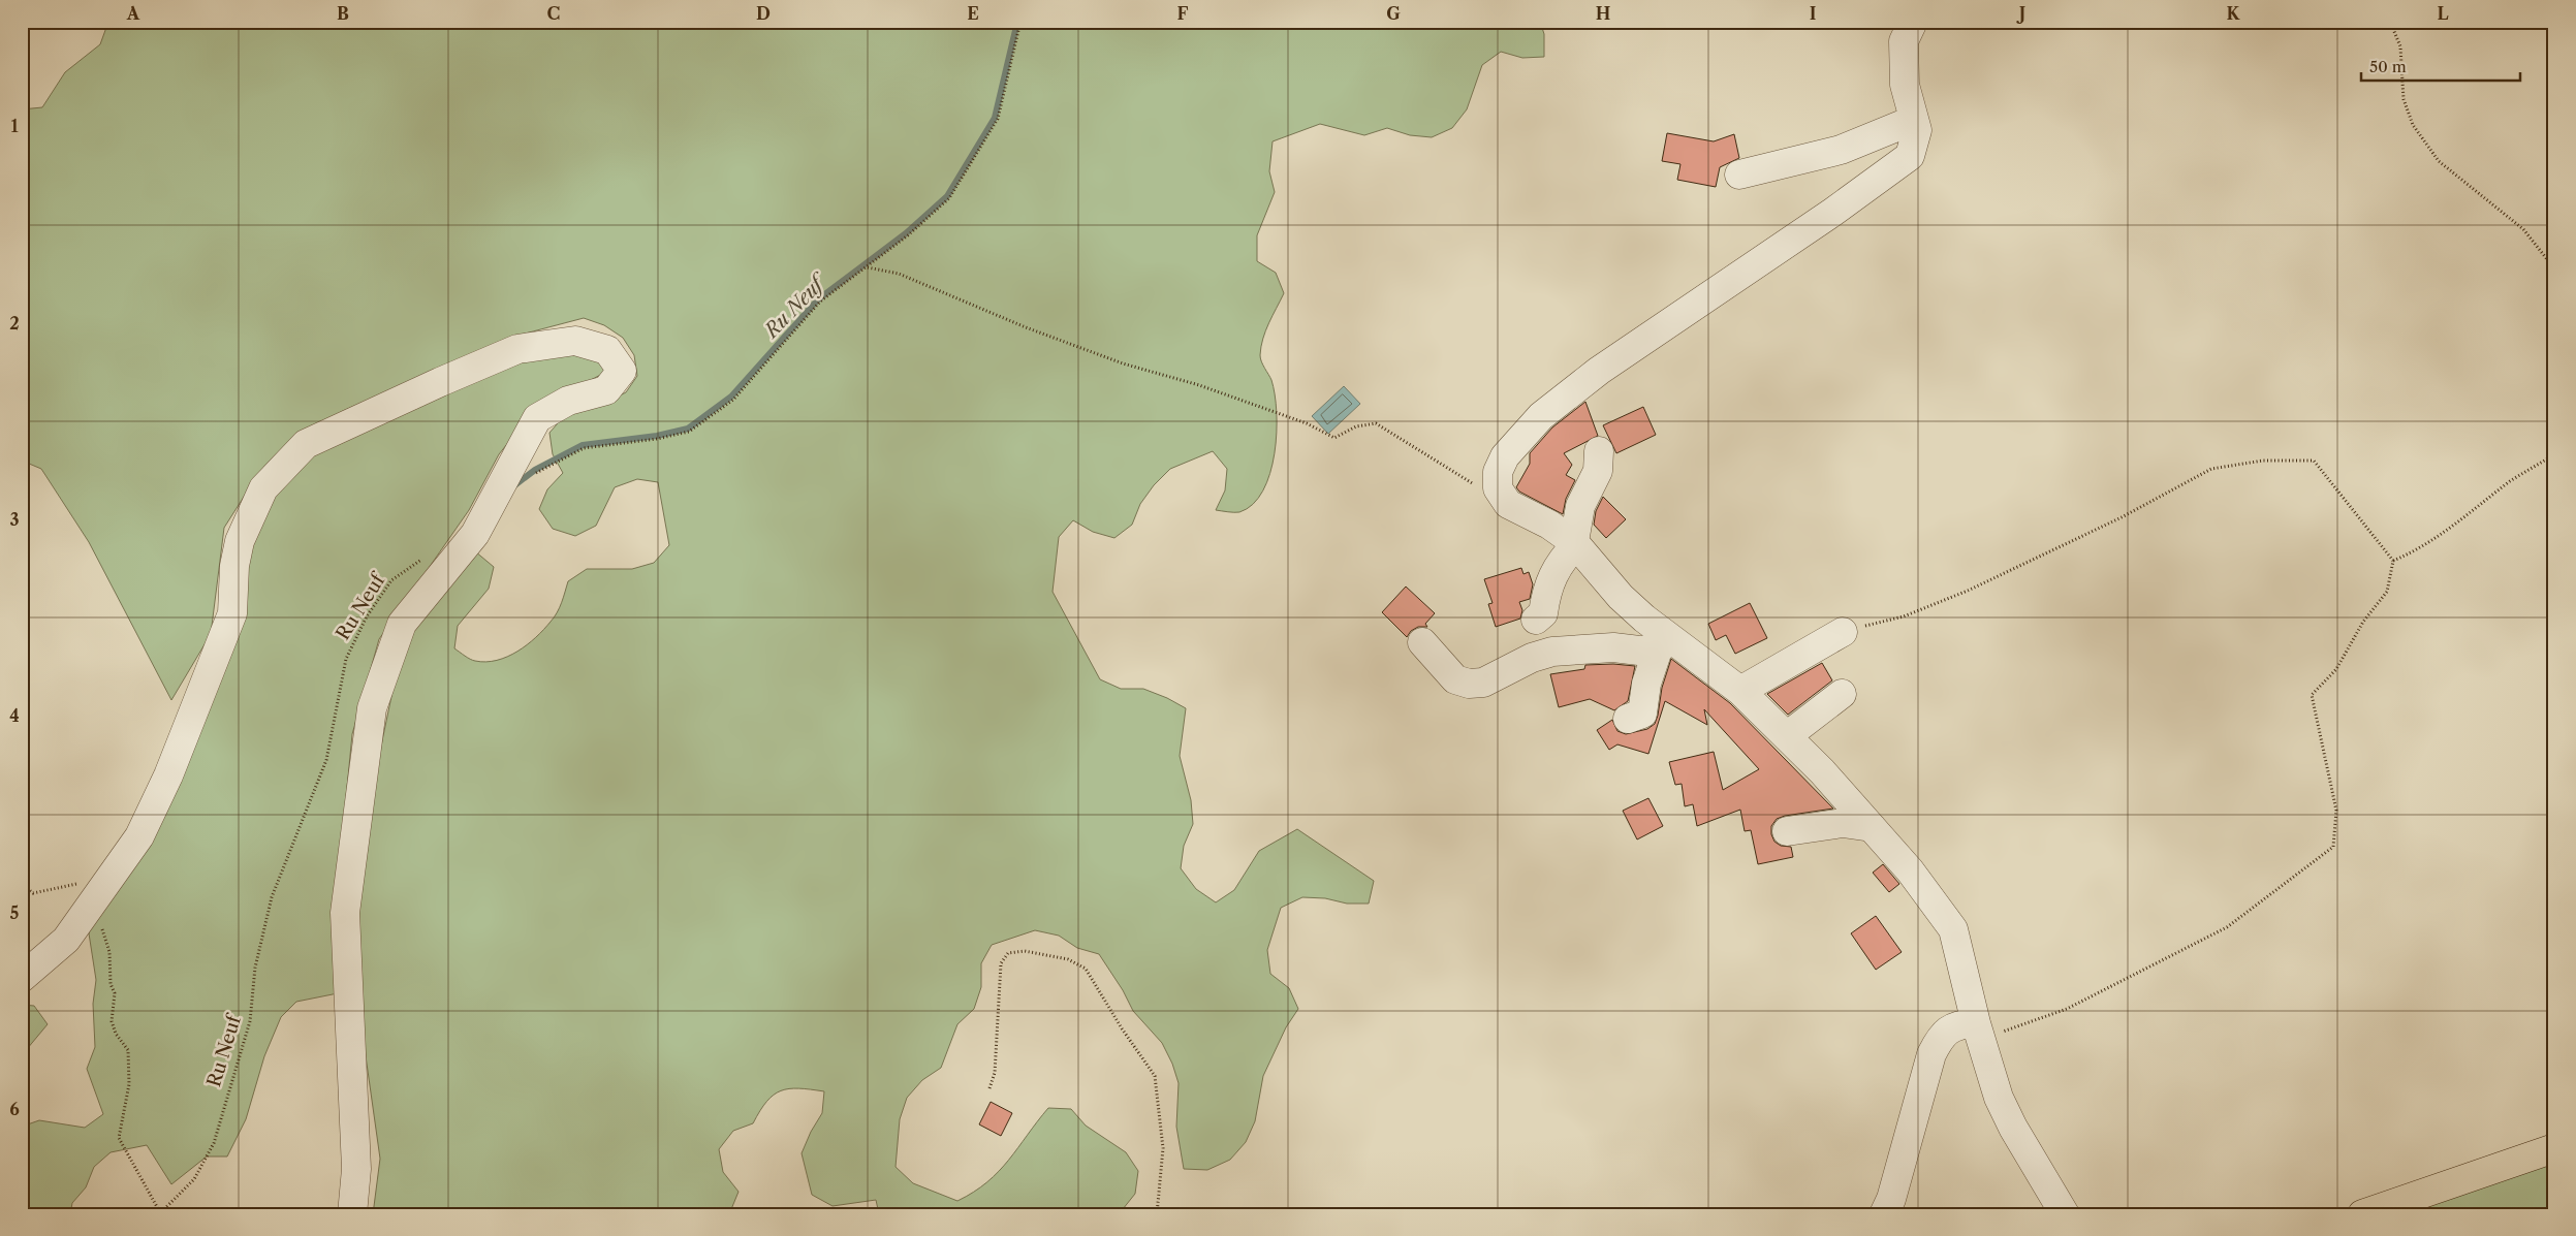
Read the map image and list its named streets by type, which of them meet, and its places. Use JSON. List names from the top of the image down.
{
  "streets": {
    "path": ["Ru Neuf"]
  },
  "water": ["Ru Neuf"],
  "scale_bar": "50 m",
  "grid": {
    "columns": [
      "A",
      "B",
      "C",
      "D",
      "E",
      "F",
      "G",
      "H",
      "I",
      "J",
      "K",
      "L"
    ],
    "rows": [
      "1",
      "2",
      "3",
      "4",
      "5",
      "6"
    ]
  }
}
